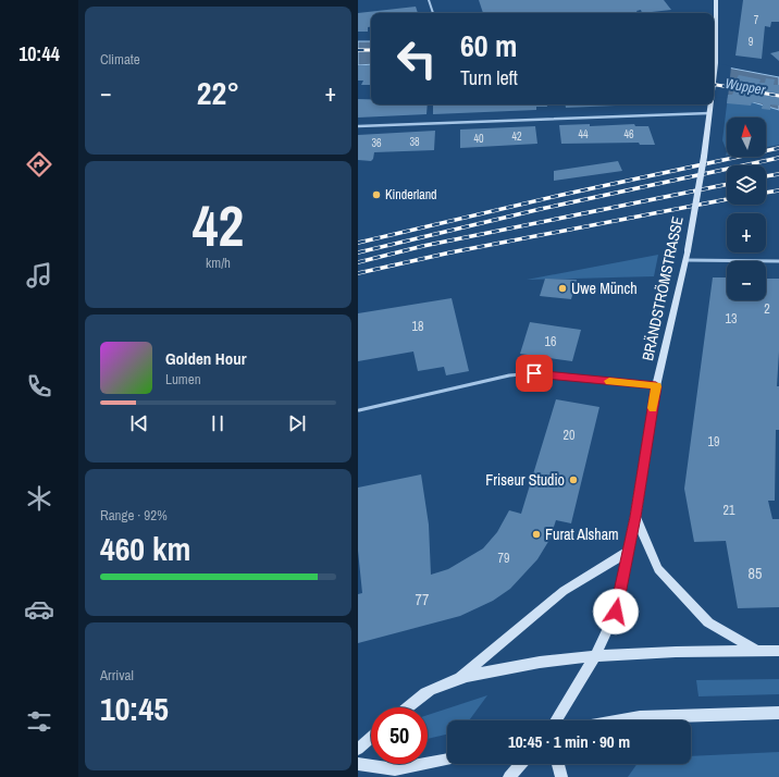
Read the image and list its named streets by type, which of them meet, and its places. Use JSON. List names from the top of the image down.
{
  "streets": {
    "main road": ["BRÄNDSTRÖMSTRASSE"]
  },
  "water": ["Wupper"],
  "places": [
    "Kinderland",
    "Uwe Münch",
    "Friseur Studio",
    "Furat Alsham"
  ],
  "house_numbers": [
    "7",
    "9",
    "44",
    "46",
    "42",
    "40",
    "38",
    "36",
    "2",
    "13",
    "18",
    "16",
    "20",
    "19",
    "21",
    "79",
    "85",
    "77"
  ],
  "north": "top",
  "page": {
    "tabs": "10:44",
    "tile": [
      "Climate",
      ["42", "km/h"],
      ["Range · 92%", "460 km"],
      ["Arrival", "10:45"]
    ],
    "turn": ["60 m", "Turn left"],
    "heat": ["−", "22°", "+"],
    "map_buttons": ["+", "−"],
    "song": ["Golden Hour", "Lumen"],
    "limit": "50",
    "trip": "10:45 · 1 min · 90 m"
  }
}
